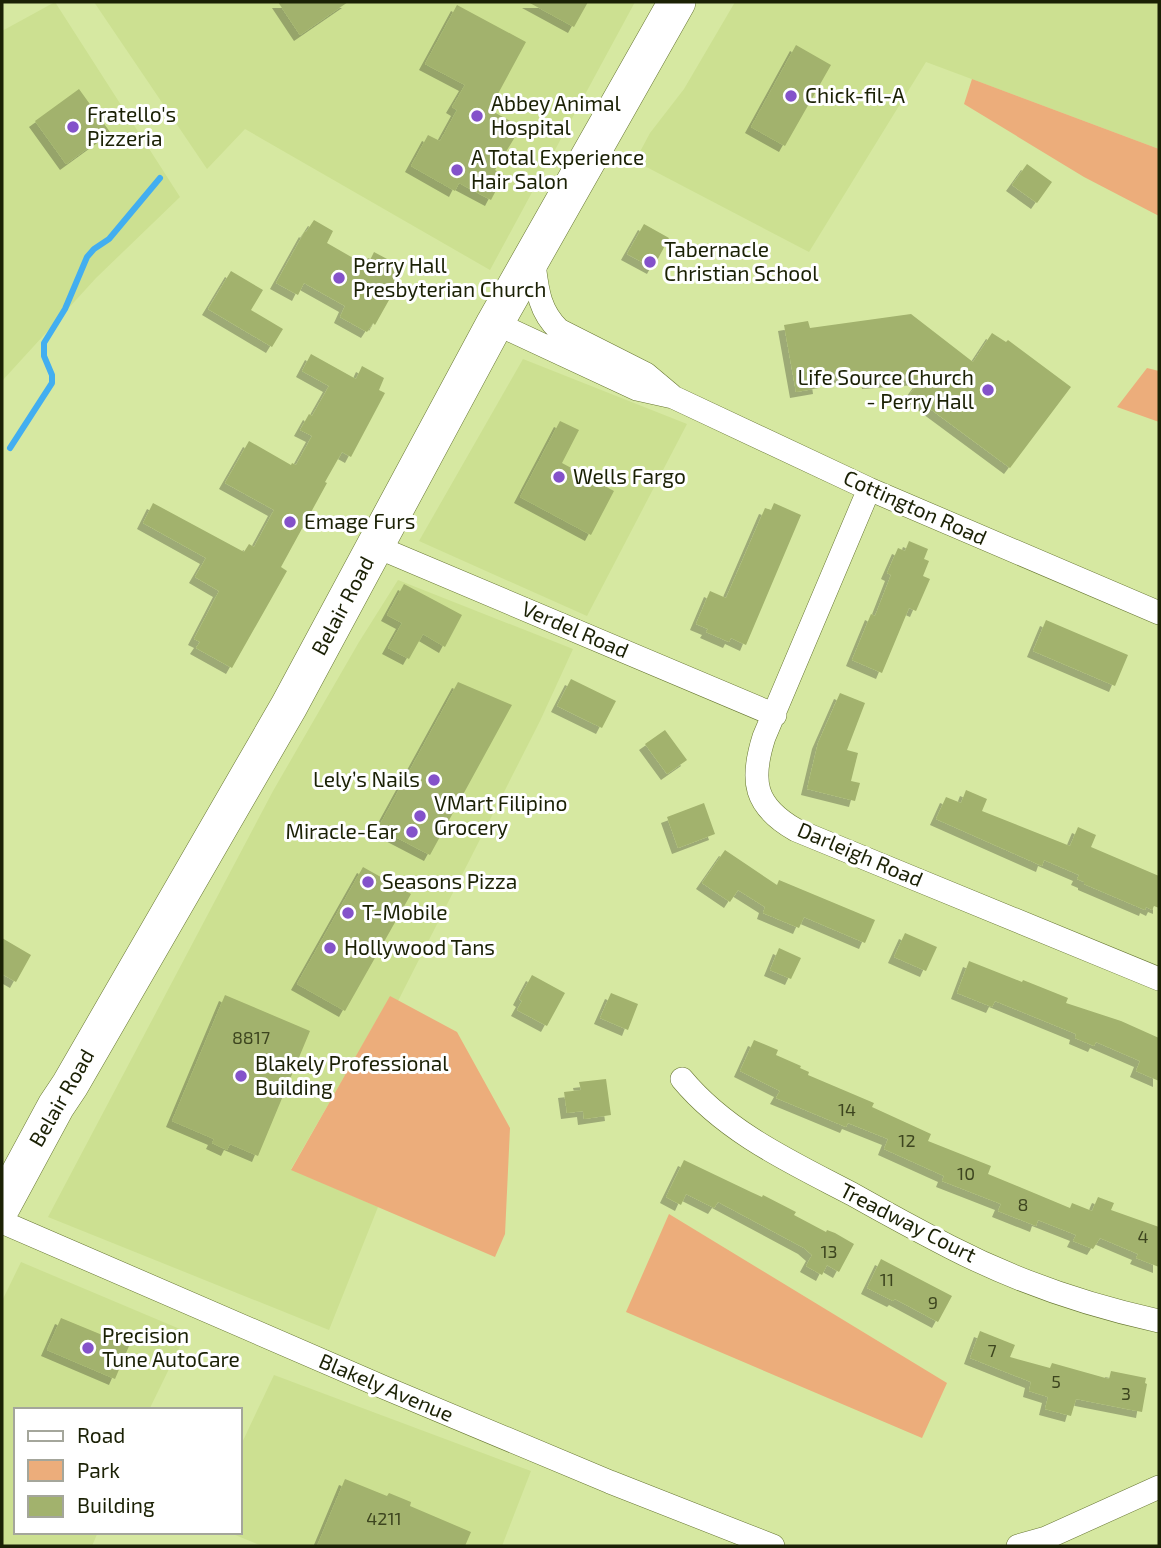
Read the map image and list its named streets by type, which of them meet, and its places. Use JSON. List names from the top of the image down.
{
  "streets": {
    "highway": ["Belair Road"],
    "street": [
      "Cottington Road",
      "Verdel Road",
      "Darleigh Road",
      "Treadway Court",
      "Blakely Avenue"
    ]
  },
  "crossings": [
    ["Cottington Road", "Belair Road"],
    ["Cottington Road", "Darleigh Road"],
    ["Belair Road", "Verdel Road"],
    ["Verdel Road", "Darleigh Road"]
  ],
  "places": [
    "Chick-fil-A",
    "Abbey Animal Hospital",
    "Fratello's Pizzeria",
    "A Total Experience Hair Salon",
    "Tabernacle Christian School",
    "Perry Hall Presbyterian Church",
    "Life Source Church - Perry Hall",
    "Wells Fargo",
    "Emage Furs",
    "Lely’s Nails",
    "VMart Filipino Grocery",
    "Miracle-Ear",
    "Seasons Pizza",
    "T-Mobile",
    "Hollywood Tans",
    "Blakely Professional Building",
    "Precision Tune AutoCare"
  ],
  "house_numbers": [
    "8817",
    "14",
    "12",
    "10",
    "8",
    "4",
    "13",
    "11",
    "9",
    "7",
    "5",
    "3",
    "4211"
  ],
  "legend": ["Road", "Park", "Building"]
}
